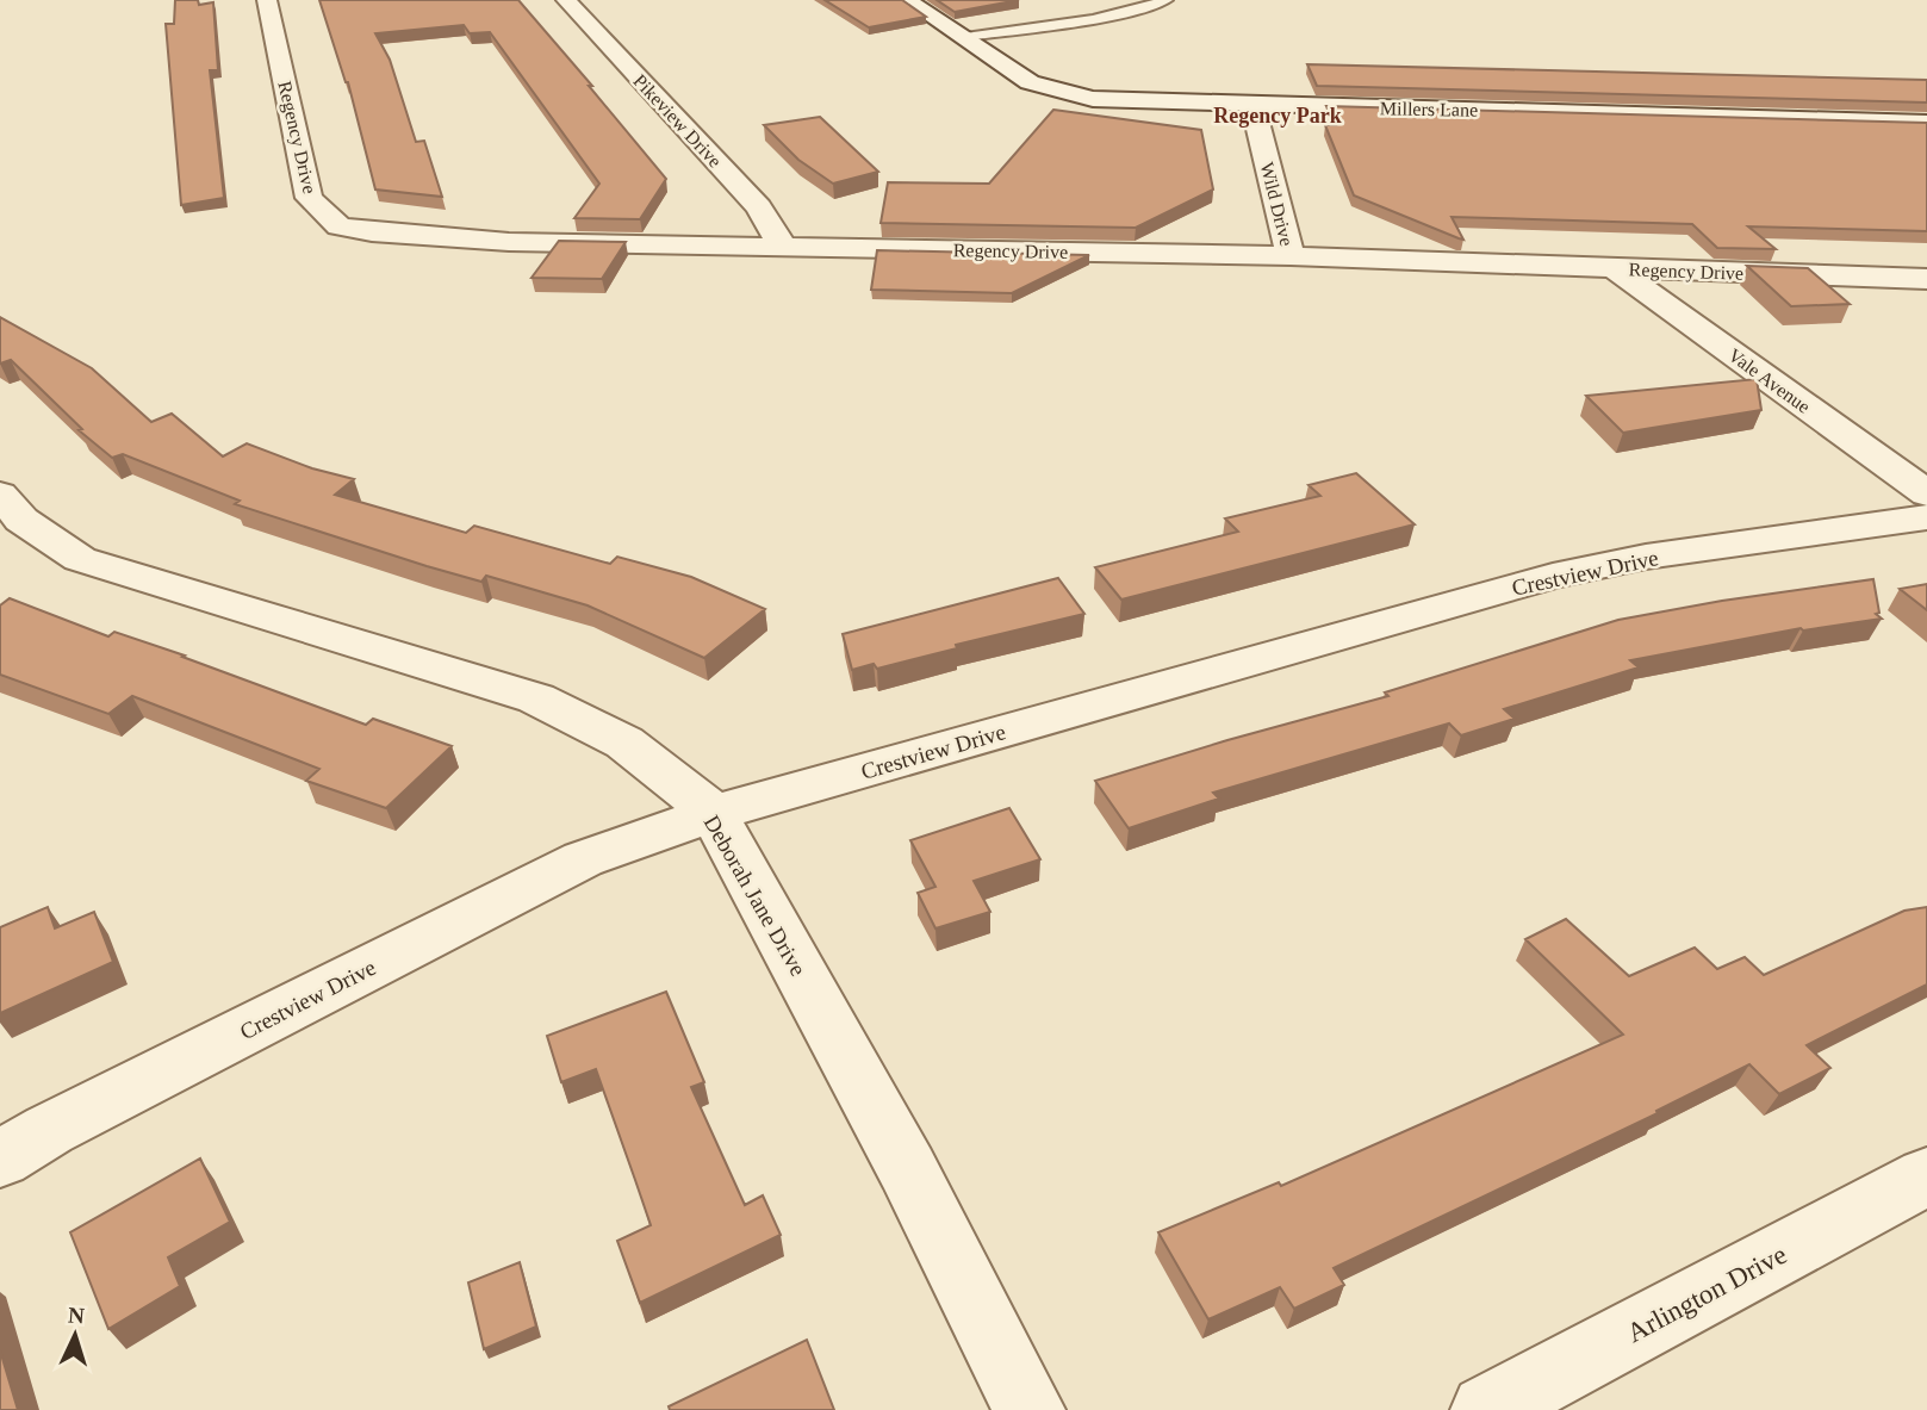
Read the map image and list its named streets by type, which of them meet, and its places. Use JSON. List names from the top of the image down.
{
  "streets": {
    "street": [
      "Millers Lane",
      "Pikeview Drive",
      "Regency Drive",
      "Wild Drive",
      "Vale Avenue",
      "Crestview Drive",
      "Deborah Jane Drive",
      "Arlington Drive"
    ]
  },
  "crossings": [
    ["Millers Lane", "Wild Drive"],
    ["Pikeview Drive", "Regency Drive"],
    ["Regency Drive", "Wild Drive"],
    ["Regency Drive", "Vale Avenue"],
    ["Crestview Drive", "Deborah Jane Drive"]
  ],
  "districts": ["Regency Park"],
  "north": "top"
}
